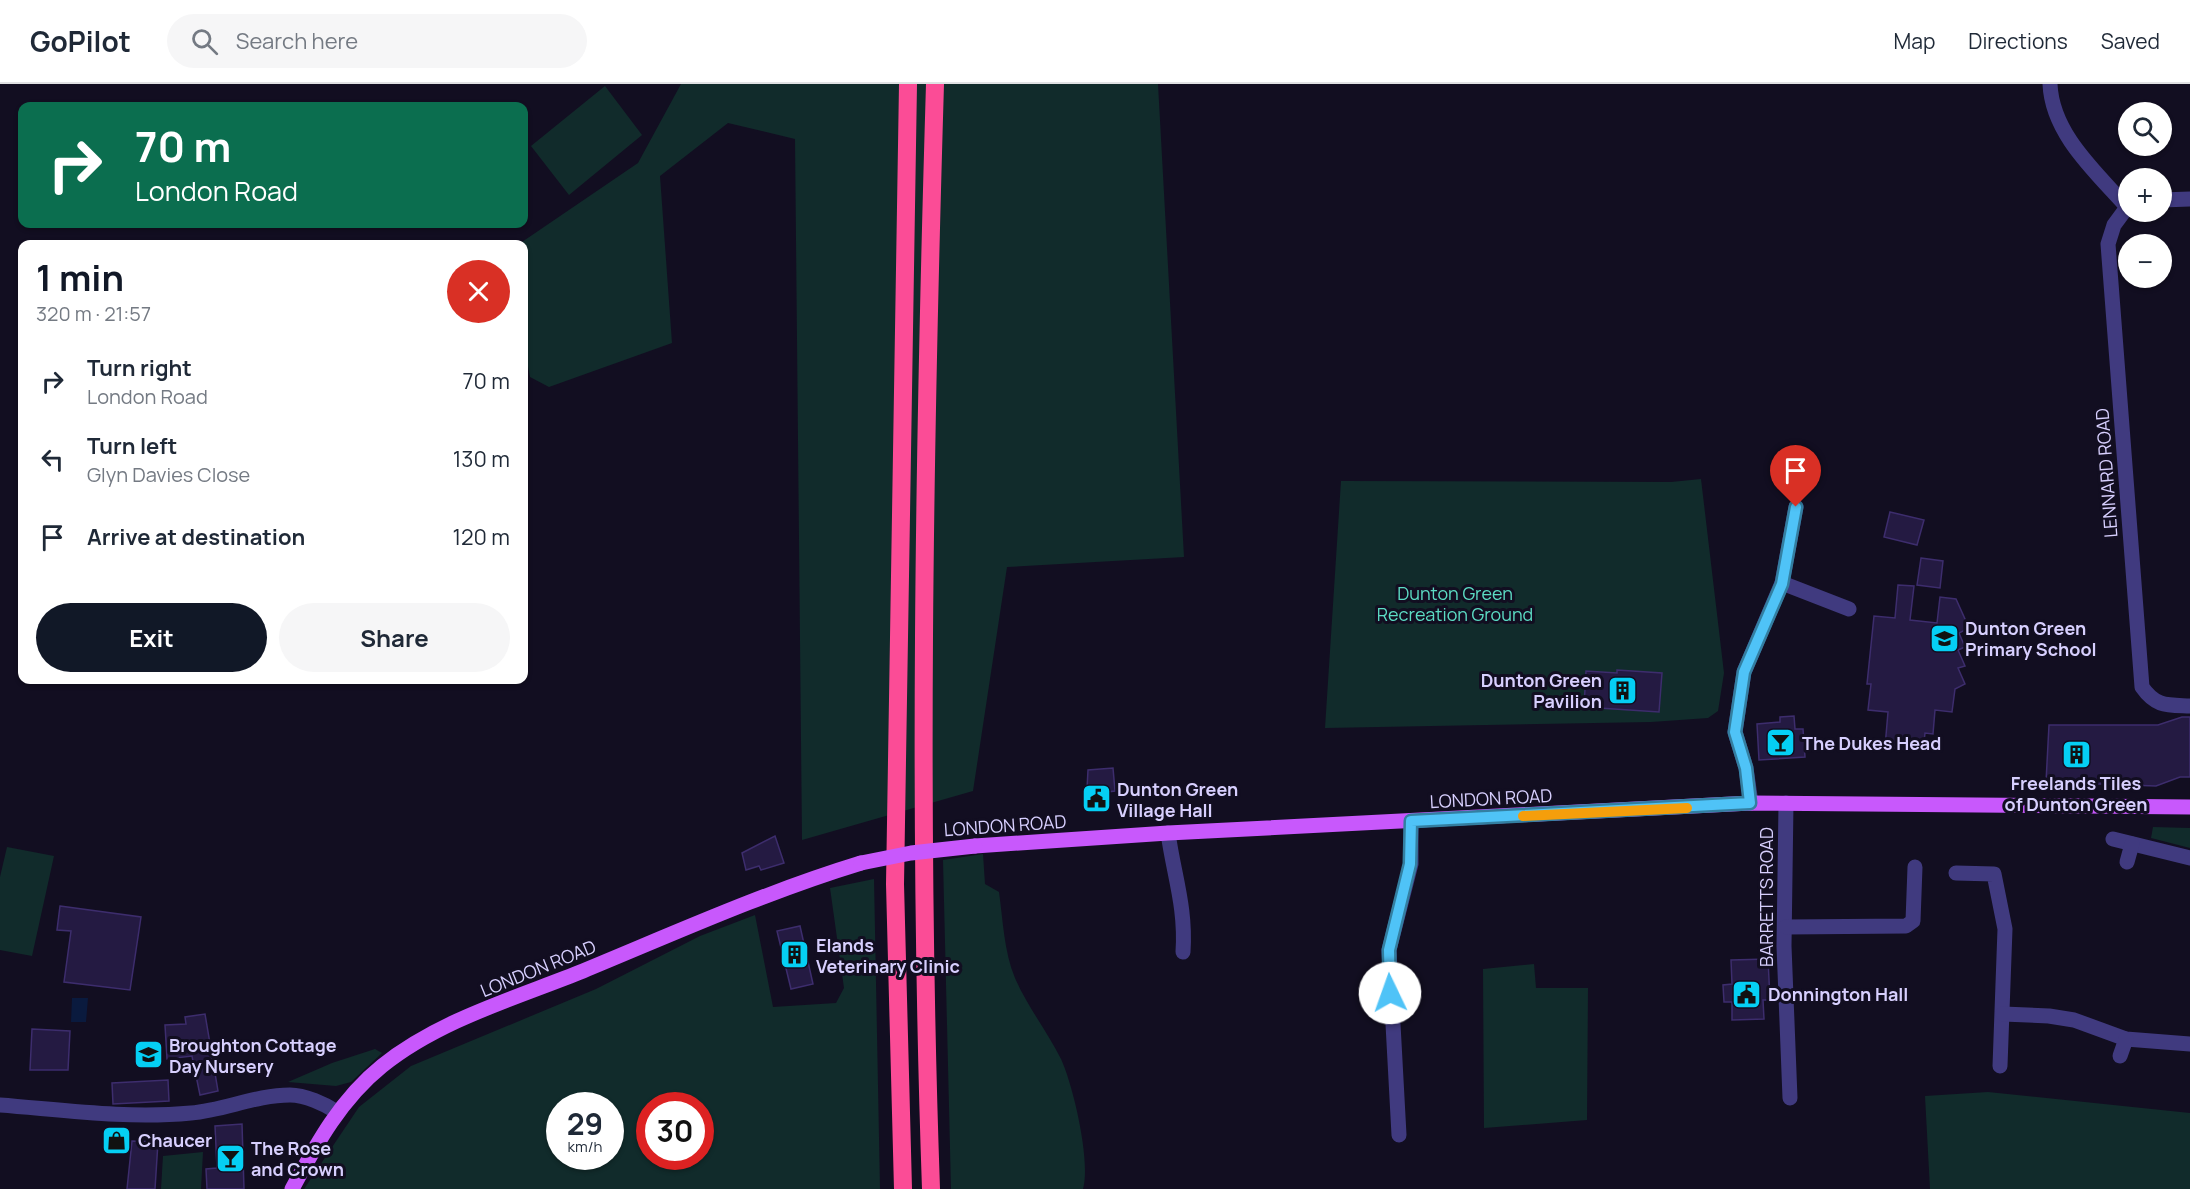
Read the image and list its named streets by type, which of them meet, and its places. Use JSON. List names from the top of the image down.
{
  "streets": {
    "main road": ["LONDON ROAD"],
    "street": ["LENNARD ROAD", "BARRETTS ROAD"]
  },
  "crossings": [
    ["LONDON ROAD", "BARRETTS ROAD"]
  ],
  "parks": ["Dunton Green Recreation Ground"],
  "places": {
    "school or university": ["Dunton Green Primary School", "Broughton Cottage Day Nursery"],
    "building": ["Dunton Green Pavilion", "Freelands Tiles of Dunton Green", "Elands Veterinary Clinic"],
    "bar": ["The Dukes Head", "The Rose and Crown"],
    "public building": ["Dunton Green Village Hall", "Donnington Hall"],
    "shop": ["Chaucer"]
  },
  "page": {
    "header": "GoPilot",
    "search": "Search here",
    "nav": ["Map", "Directions", "Saved"],
    "map_buttons": ["+", "−"],
    "turn": ["70 m", "London Road"],
    "heading": ["1 min", "320 m · 21:57"],
    "list": [
      {
        "name": "Turn right",
        "note": "London Road",
        "value": "70 m"
      },
      {
        "name": "Turn left",
        "note": "Glyn Davies Close",
        "value": "130 m"
      },
      {
        "name": "Arrive at destination",
        "value": "120 m"
      }
    ],
    "buttons": ["Exit", "Share"],
    "speed": "29 km/h",
    "limit": "30"
  }
}
